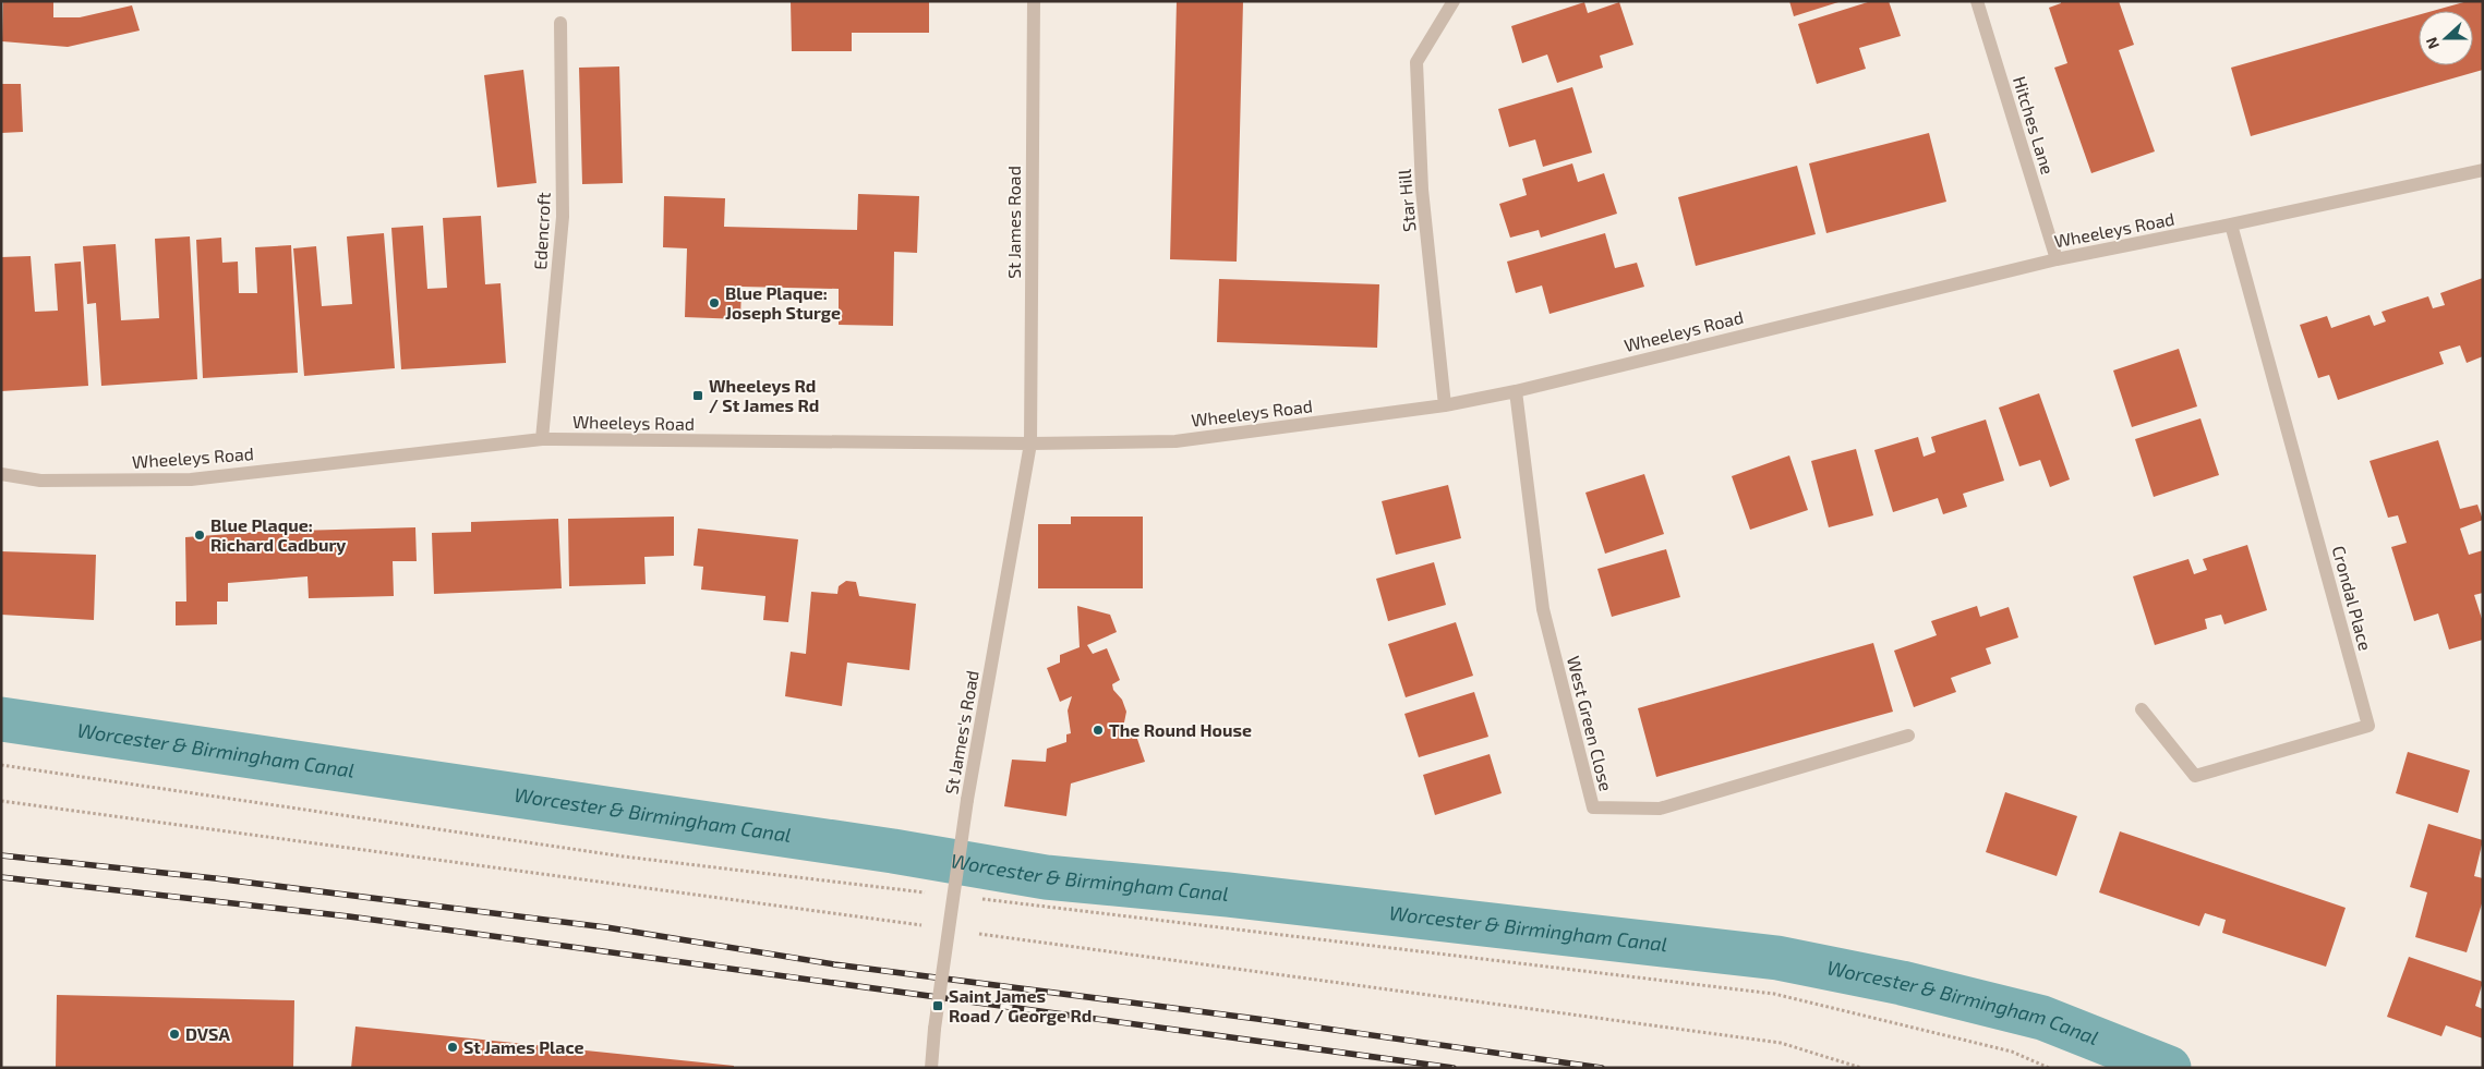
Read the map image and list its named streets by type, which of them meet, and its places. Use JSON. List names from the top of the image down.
{
  "streets": {
    "street": [
      "Hitches Lane",
      "Star Hill",
      "St James Road",
      "Wheeleys Road",
      "Edencroft",
      "Crondal Place",
      "West Green Close",
      "St James's Road"
    ]
  },
  "crossings": [
    ["Hitches Lane", "Wheeleys Road"],
    ["Star Hill", "Wheeleys Road"],
    ["St James Road", "Wheeleys Road"],
    ["St James Road", "St James's Road"],
    ["Wheeleys Road", "Edencroft"],
    ["Wheeleys Road", "Crondal Place"],
    ["Wheeleys Road", "West Green Close"],
    ["Wheeleys Road", "St James's Road"]
  ],
  "water": ["Worcester & Birmingham Canal"],
  "places": {
    "other": [
      "Blue Plaque: Joseph Sturge",
      "Blue Plaque: Richard Cadbury",
      "The Round House",
      "DVSA",
      "St James Place"
    ],
    "transit": ["Wheeleys Rd / St James Rd", "Saint James Road / George Rd"]
  },
  "north": "left"
}
